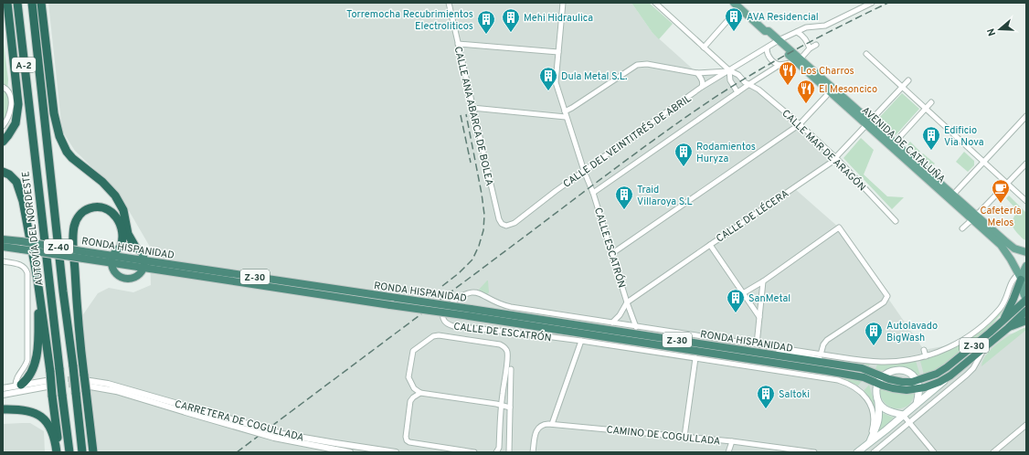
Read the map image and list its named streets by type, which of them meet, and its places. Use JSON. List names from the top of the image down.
{
  "streets": {
    "highway": [
      "A-2",
      "AUTOVÍA DEL NORDESTE",
      "Z-40",
      "RONDA HISPANIDAD",
      "Z-30"
    ],
    "main road": ["AVENIDA DE CATALUÑA"],
    "street": [
      "CALLE ANA ABARCA DE BOLEA",
      "CALLE DEL VEINTITRÉS DE ABRIL",
      "CALLE MAR DE ARAGÓN",
      "CALLE DE LÉCERA",
      "CALLE ESCATRÓN",
      "CALLE DE ESCATRÓN",
      "CARRETERA DE COGULLADA",
      "CAMINO DE COGULLADA"
    ]
  },
  "crossings": [
    ["A-2", "Z-40"],
    ["CALLE ANA ABARCA DE BOLEA", "CALLE DEL VEINTITRÉS DE ABRIL"],
    ["CALLE DEL VEINTITRÉS DE ABRIL", "AVENIDA DE CATALUÑA"],
    ["CALLE DEL VEINTITRÉS DE ABRIL", "CALLE ESCATRÓN"],
    ["AVENIDA DE CATALUÑA", "CALLE DE LÉCERA"],
    ["AVENIDA DE CATALUÑA", "RONDA HISPANIDAD"],
    ["AVENIDA DE CATALUÑA", "CALLE DE ESCATRÓN"],
    ["CALLE MAR DE ARAGÓN", "CALLE DE LÉCERA"],
    ["CALLE DE LÉCERA", "CALLE ESCATRÓN"],
    ["RONDA HISPANIDAD", "CALLE DE ESCATRÓN"],
    ["CALLE ESCATRÓN", "CALLE DE ESCATRÓN"]
  ],
  "places": {
    "building": [
      "AVA Residencial",
      "Mehi Hidraulica",
      "Torremocha Recubrimientos Electroliticos",
      "Dula Metal S.L.",
      "Edificio Via Nova",
      "Rodamientos Huryza",
      "Traid Villaroya S.L",
      "SanMetal",
      "Autolavado BigWash",
      "Saltoki"
    ],
    "restaurant": ["Los Charros", "El Mesoncico"],
    "cafe": ["Cafetería Melos"]
  },
  "north": "left"
}
